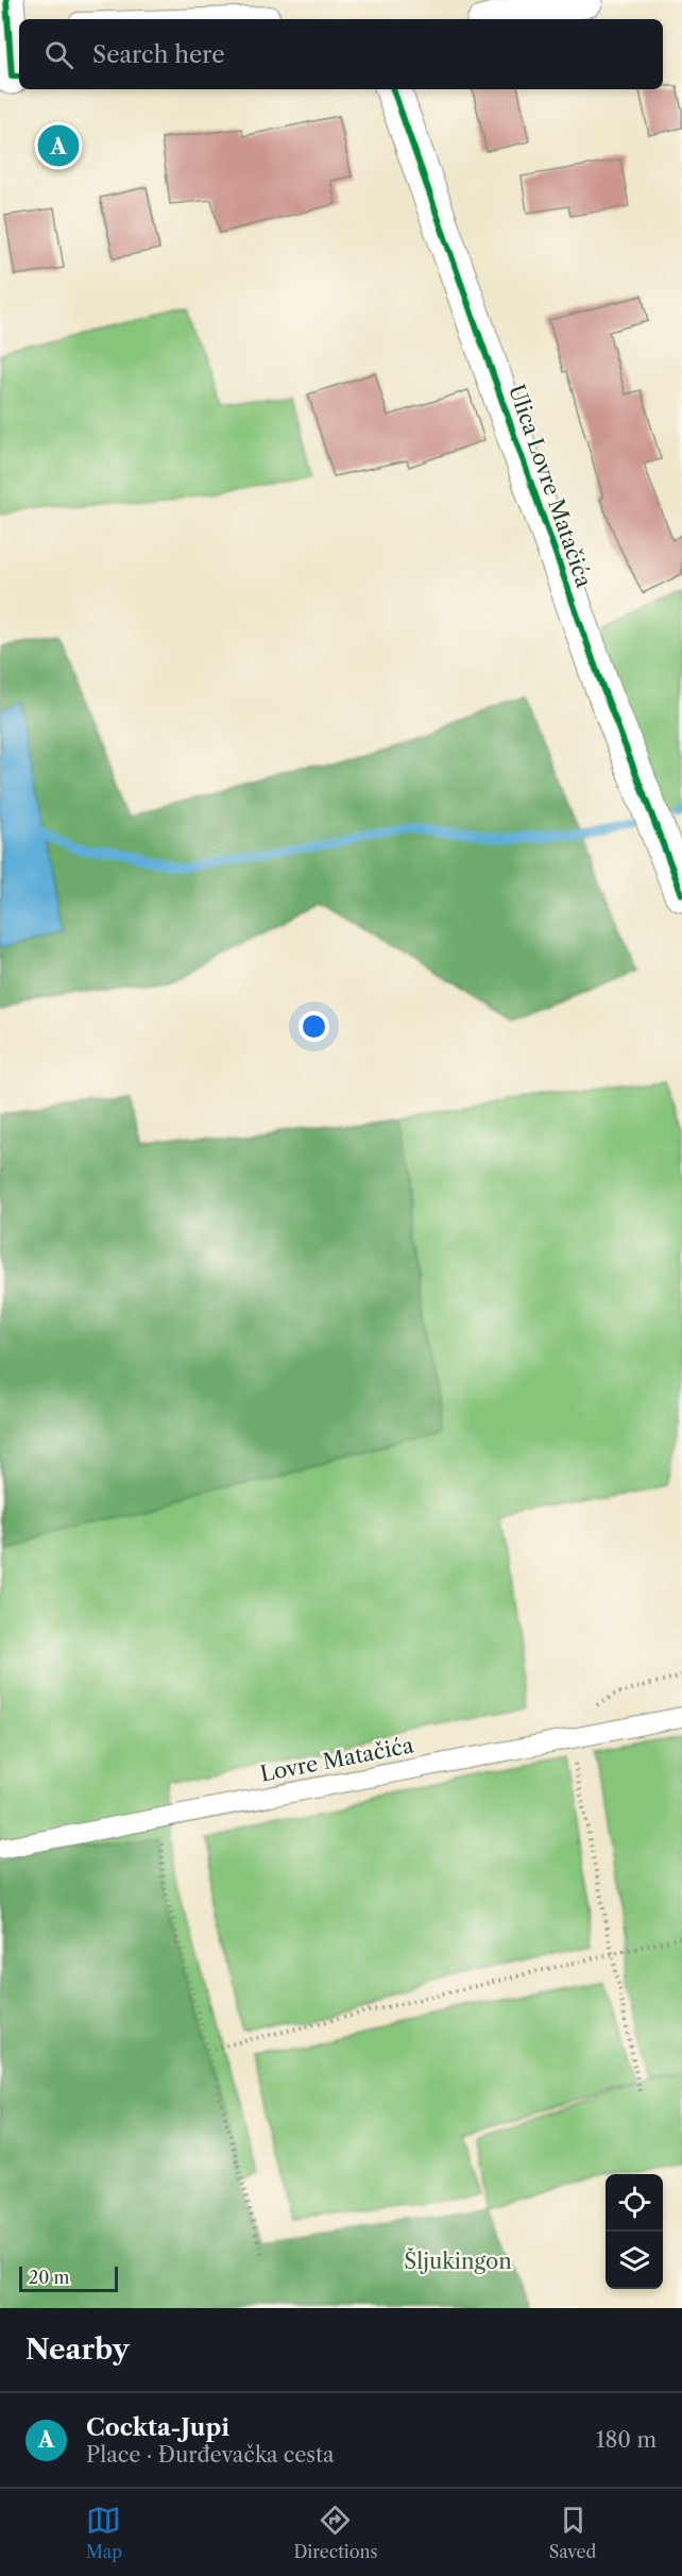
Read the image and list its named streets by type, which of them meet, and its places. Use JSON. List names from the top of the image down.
{
  "streets": {
    "main road": ["Ulica Lovre Matačića"],
    "lane": ["Lovre Matačića"]
  },
  "parks": ["Šljukingon"],
  "scale_bar": "20 m",
  "page": {
    "search": "Search here",
    "pins": "A",
    "scale": "20 m",
    "heading": "Nearby",
    "list": [
      {
        "mark": "A",
        "name": "Cockta-Jupi",
        "note": "Place · Đurđevačka cesta",
        "value": "180 m"
      }
    ],
    "nav": ["Map", "Directions", "Saved"]
  }
}
